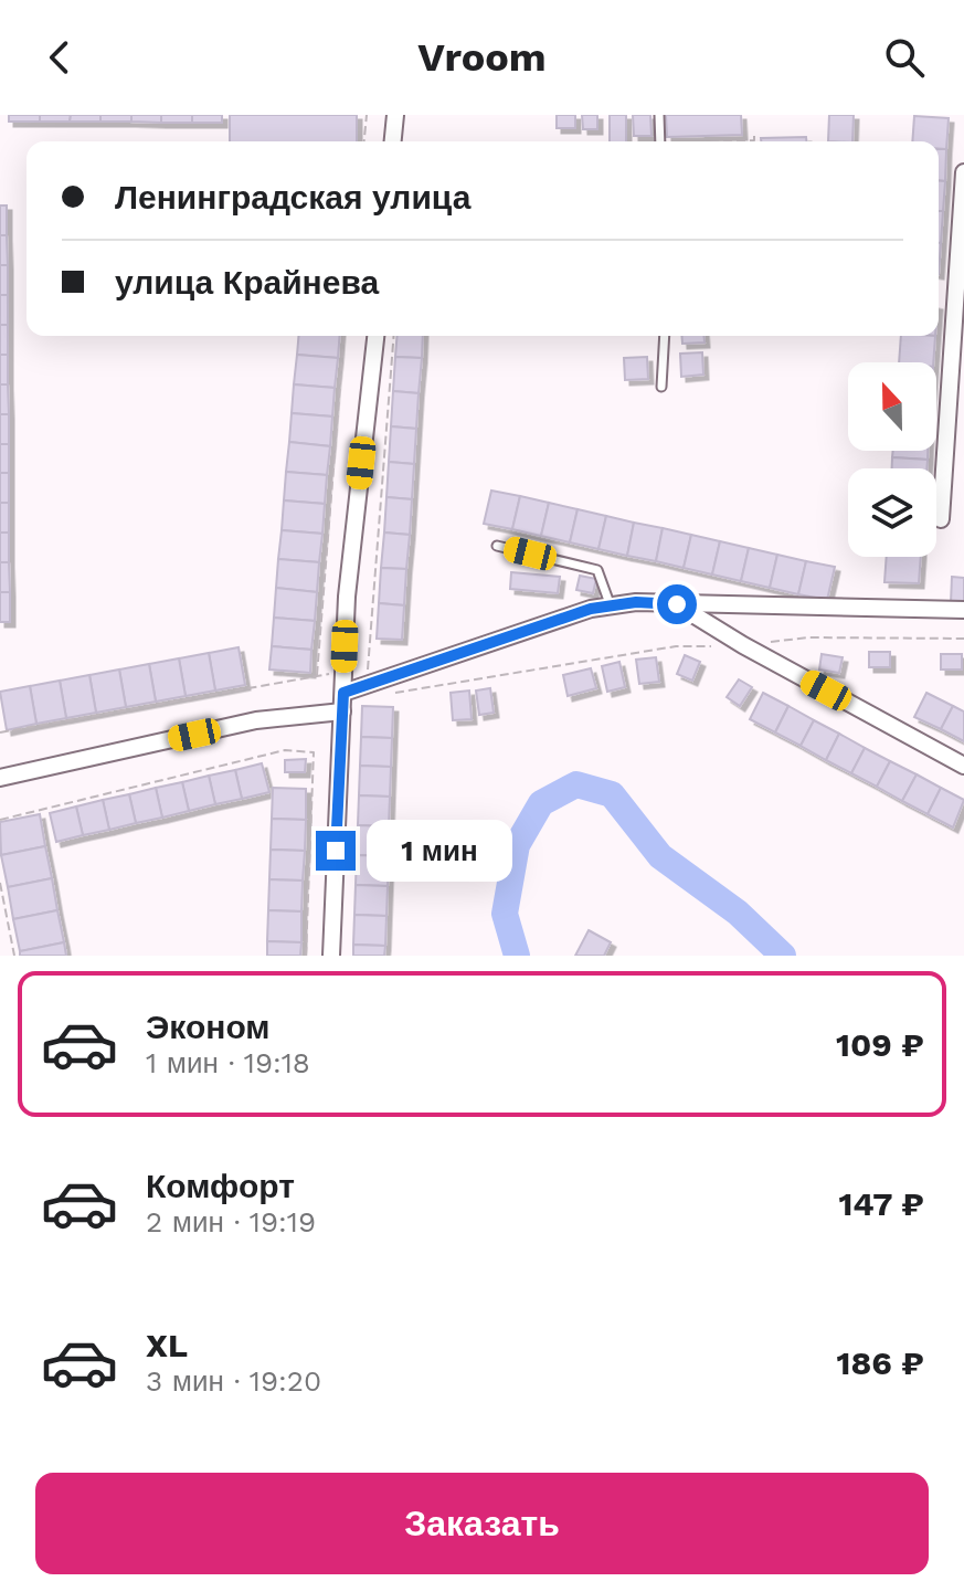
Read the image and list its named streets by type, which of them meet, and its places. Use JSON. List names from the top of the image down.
{
  "north": "top",
  "page": {
    "header": "Vroom",
    "banner": ["Ленинградская улица", "улица Крайнева"],
    "bubble": "1 мин",
    "list": [
      {
        "name": "Эконом",
        "note": "1 мин · 19:18",
        "value": "109 ₽"
      },
      {
        "name": "Комфорт",
        "note": "2 мин · 19:19",
        "value": "147 ₽"
      },
      {
        "name": "XL",
        "note": "3 мин · 19:20",
        "value": "186 ₽"
      }
    ],
    "buttons": "Заказать"
  }
}
